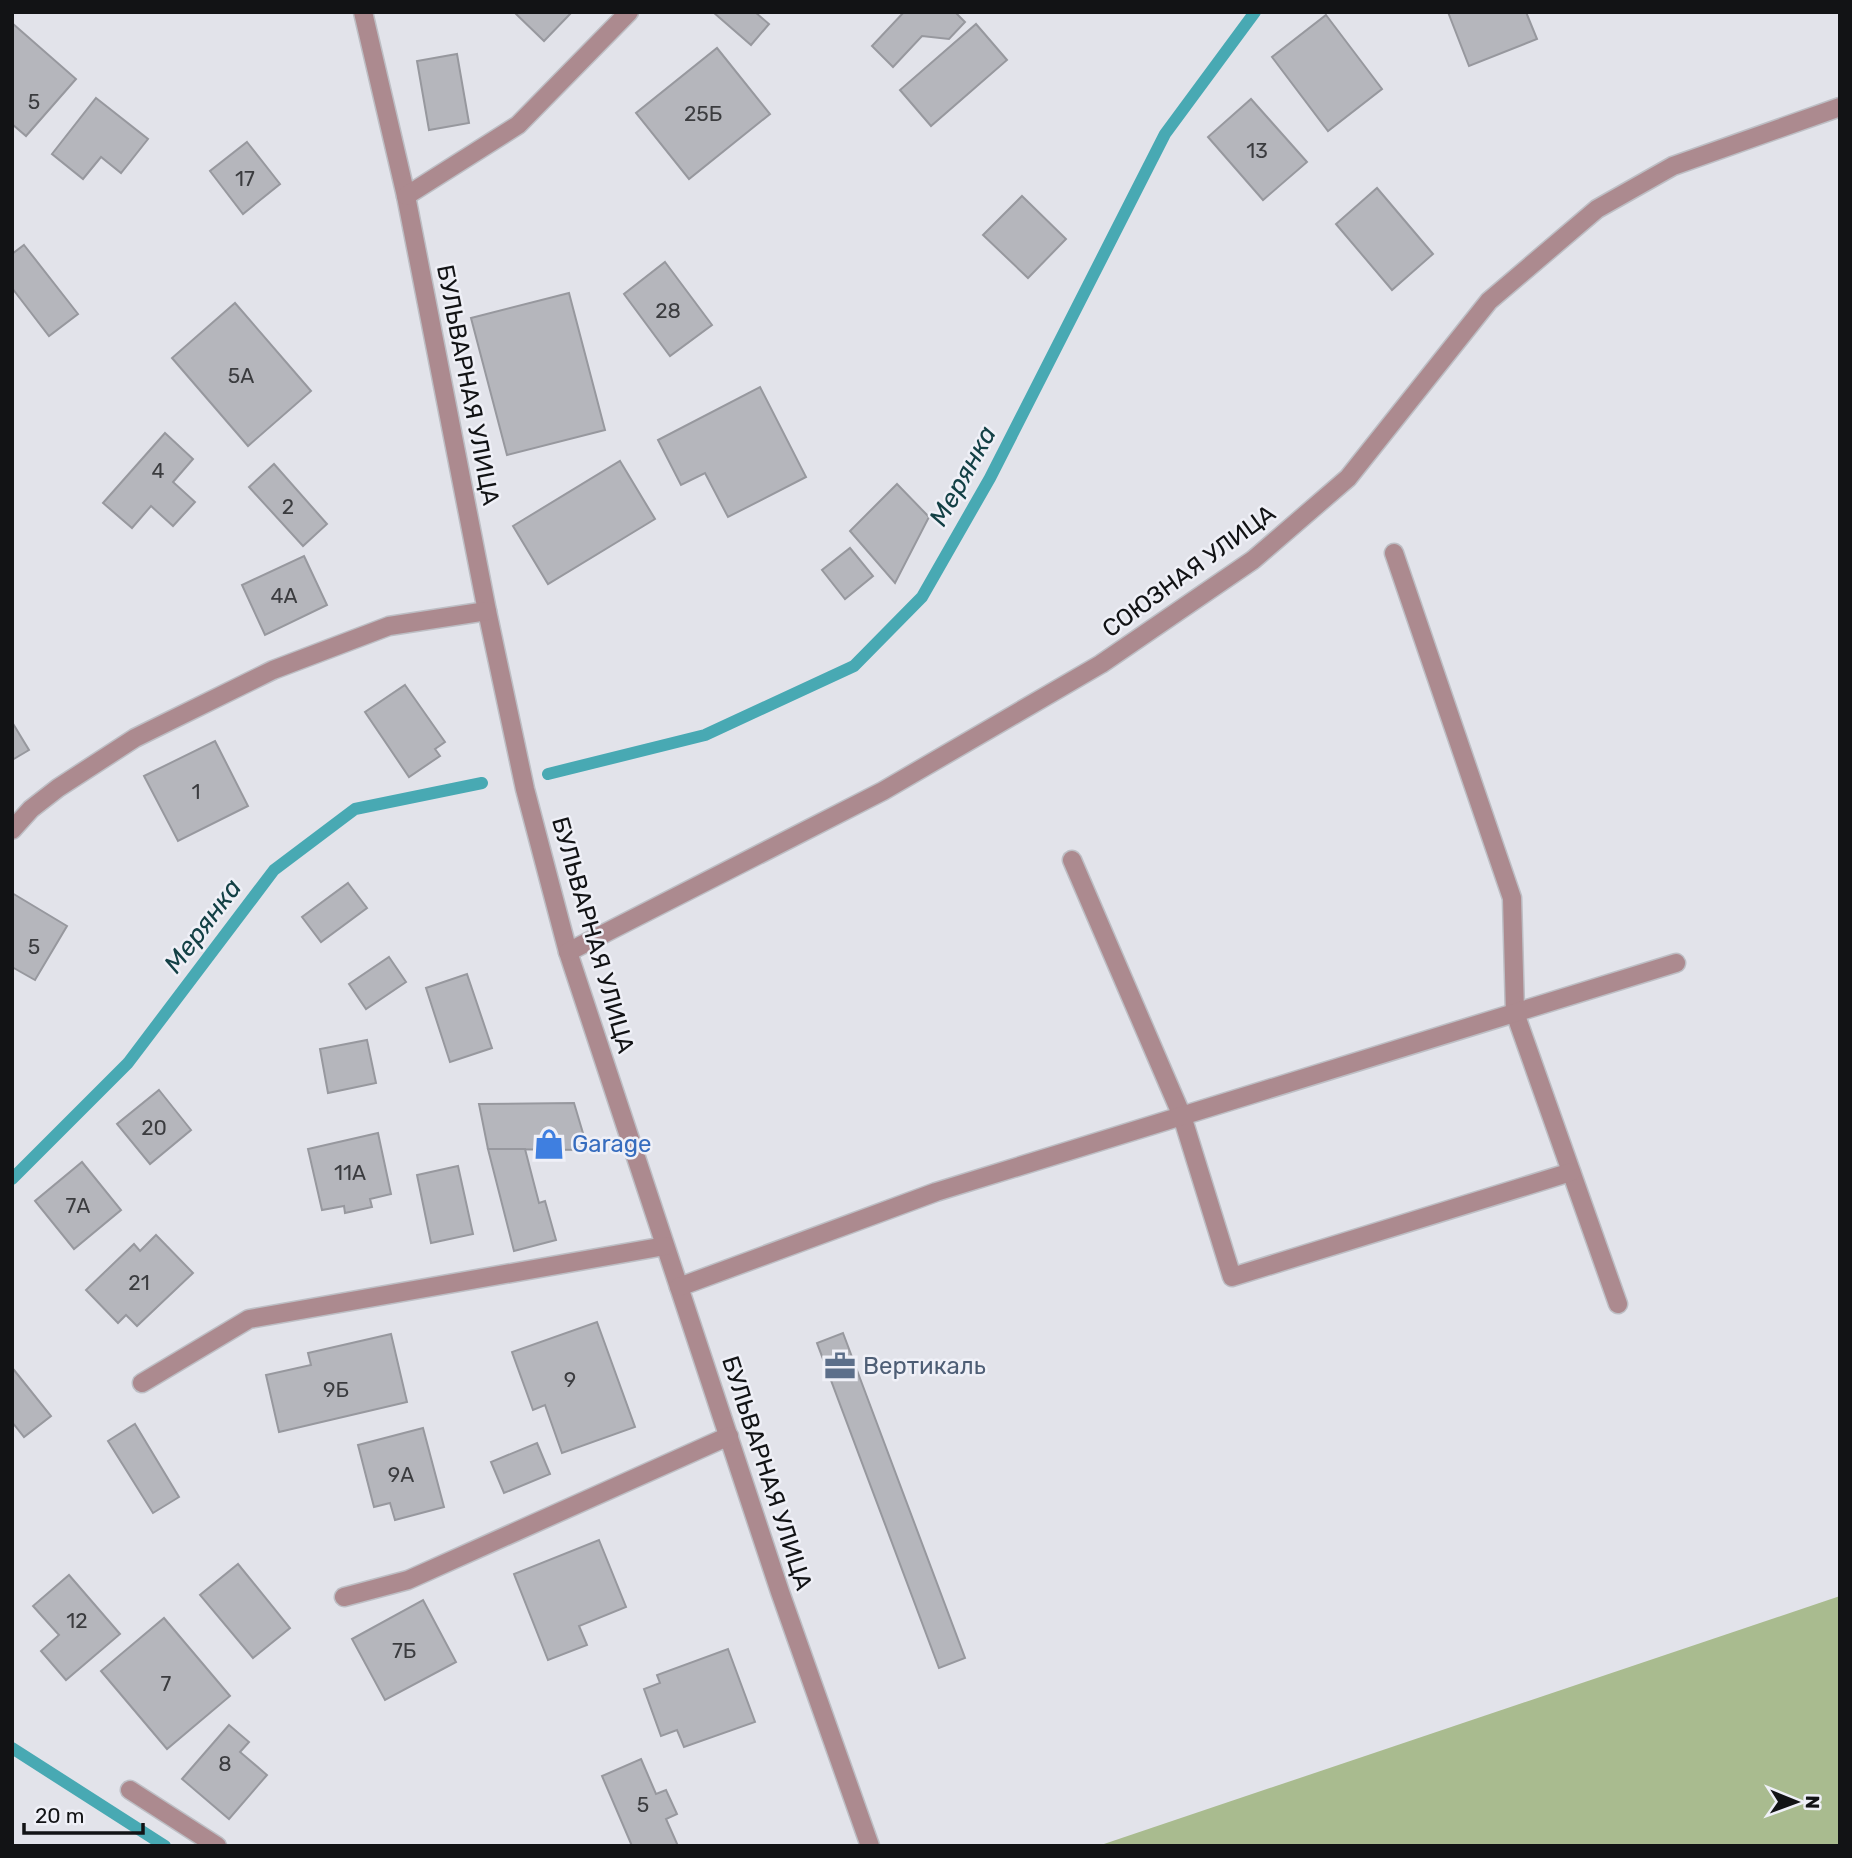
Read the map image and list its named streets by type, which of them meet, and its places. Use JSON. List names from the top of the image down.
{
  "streets": {
    "street": ["БУЛЬВАРНАЯ УЛИЦА", "СОЮЗНАЯ УЛИЦА"]
  },
  "crossings": [
    ["БУЛЬВАРНАЯ УЛИЦА", "СОЮЗНАЯ УЛИЦА"]
  ],
  "water": ["Мерянка"],
  "places": {
    "shop": ["Garage"],
    "office": ["Вертикаль"]
  },
  "house_numbers": [
    "5",
    "25Б",
    "13",
    "17",
    "28",
    "5А",
    "4",
    "2",
    "4А",
    "1",
    "5",
    "20",
    "11А",
    "7А",
    "21",
    "9",
    "9Б",
    "9А",
    "12",
    "7Б",
    "7",
    "8",
    "5"
  ],
  "scale_bar": "20 m",
  "north": "right"
}
